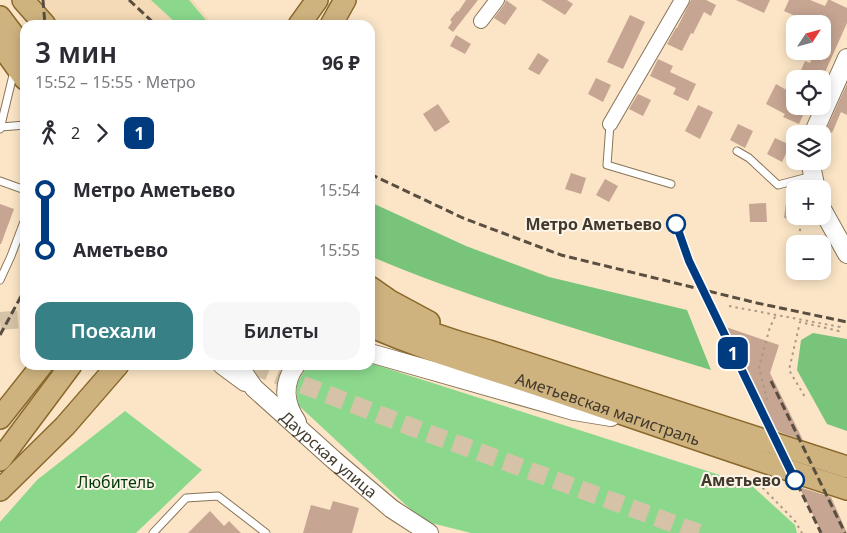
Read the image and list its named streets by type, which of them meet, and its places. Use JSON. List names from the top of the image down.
{
  "streets": {
    "main road": ["Аметьевская магистраль"],
    "street": ["Даурская улица"]
  },
  "parks": ["Любитель"],
  "places": ["Метро Аметьево", "Аметьево"],
  "lines": ["metro line 1"],
  "north": "top right",
  "page": {
    "on_map": "1",
    "map_buttons": ["+", "−"],
    "heading": ["3 мин", "15:52 – 15:55 · Метро", "96 ₽"],
    "legs": ["2", "1"],
    "list": [
      {
        "name": "Метро Аметьево",
        "value": "15:54"
      },
      {
        "name": "Аметьево",
        "value": "15:55"
      }
    ],
    "buttons": ["Поехали", "Билеты"]
  }
}
